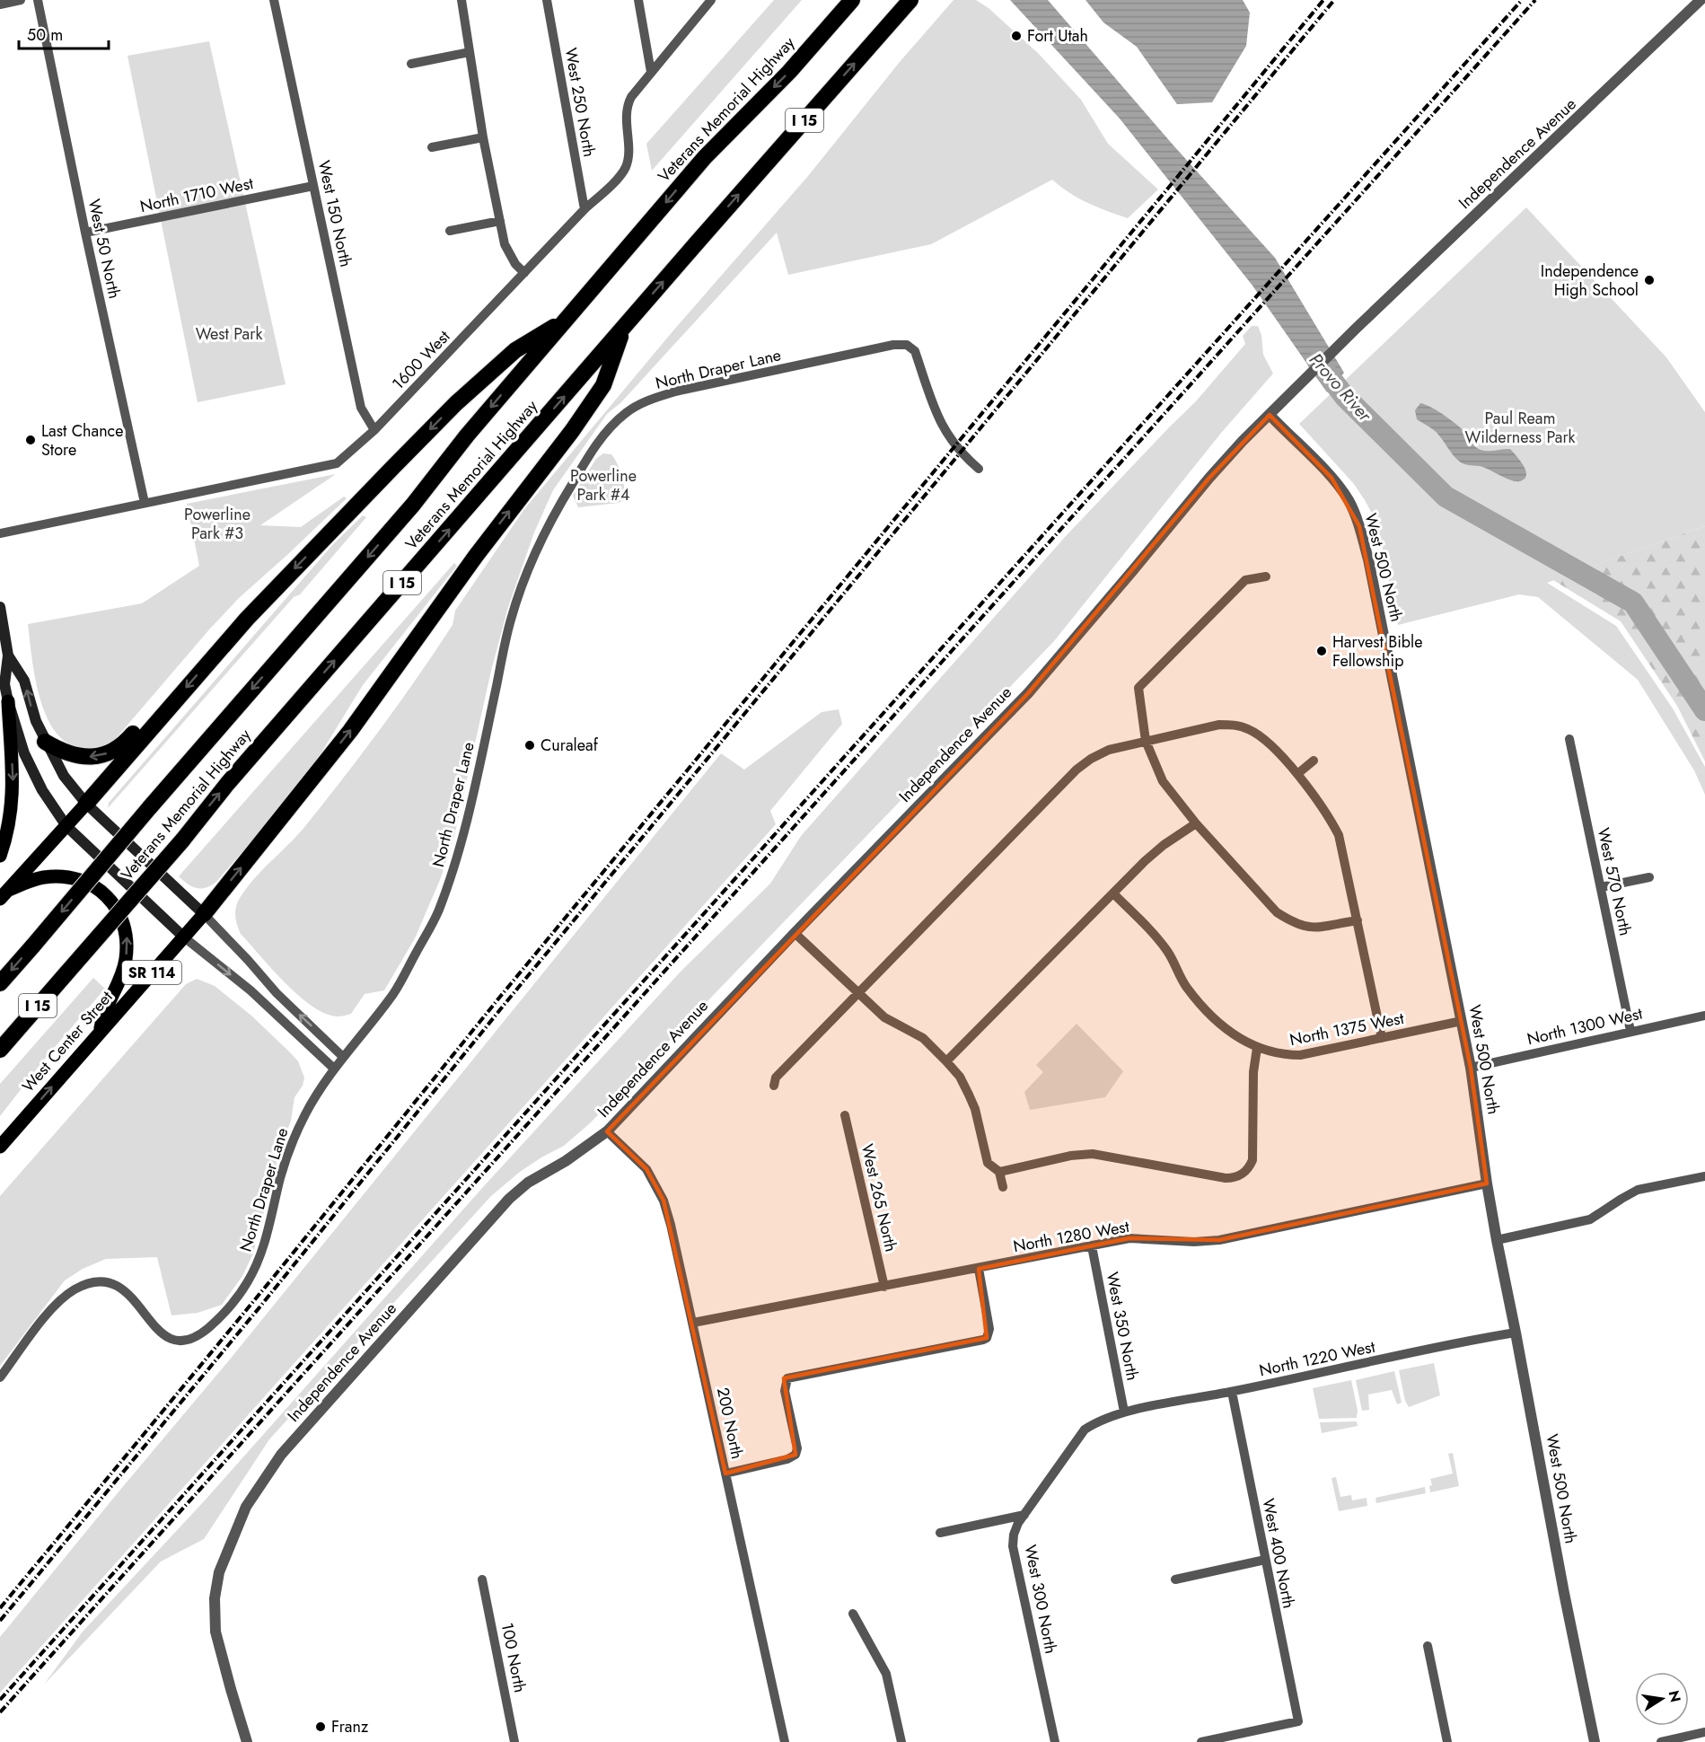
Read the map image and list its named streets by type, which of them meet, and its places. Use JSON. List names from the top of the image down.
{
  "streets": {
    "highway": ["Veterans Memorial Highway", "I 15"],
    "main road": ["SR 114", "West Center Street"],
    "street": [
      "West 250 North",
      "Independence Avenue",
      "North 1710 West",
      "West 150 North",
      "West 50 North",
      "1600 West",
      "North Draper Lane",
      "West 500 North",
      "West 570 North",
      "North 1300 West",
      "North 1375 West",
      "West 265 North",
      "North 1280 West",
      "West 350 North",
      "North 1220 West",
      "200 North",
      "West 400 North",
      "West 300 North",
      "100 North"
    ]
  },
  "crossings": [
    ["West 250 North", "1600 West"],
    ["Independence Avenue", "West 500 North"],
    ["Independence Avenue", "200 North"],
    ["North 1710 West", "West 150 North"],
    ["North 1710 West", "West 50 North"],
    ["West 150 North", "1600 West"],
    ["West 50 North", "1600 West"],
    ["West 500 North", "North 1300 West"],
    ["West 500 North", "North 1375 West"],
    ["West 500 North", "North 1280 West"],
    ["West 500 North", "North 1220 West"],
    ["West 570 North", "North 1300 West"],
    ["West 265 North", "North 1280 West"],
    ["North 1280 West", "West 350 North"],
    ["North 1280 West", "200 North"],
    ["West 350 North", "North 1220 West"],
    ["West 350 North", "West 300 North"],
    ["North 1220 West", "West 400 North"],
    ["North 1220 West", "West 300 North"]
  ],
  "one_way": ["West Center Street"],
  "water": ["Provo River"],
  "parks": [
    "West Park",
    "Paul Ream Wilderness Park",
    "Powerline Park #4",
    "Powerline Park #3"
  ],
  "places": [
    "Fort Utah",
    "Independence High School",
    "Last Chance Store",
    "Harvest Bible Fellowship",
    "Curaleaf",
    "Franz"
  ],
  "scale_bar": "50 m",
  "north": "right"
}
